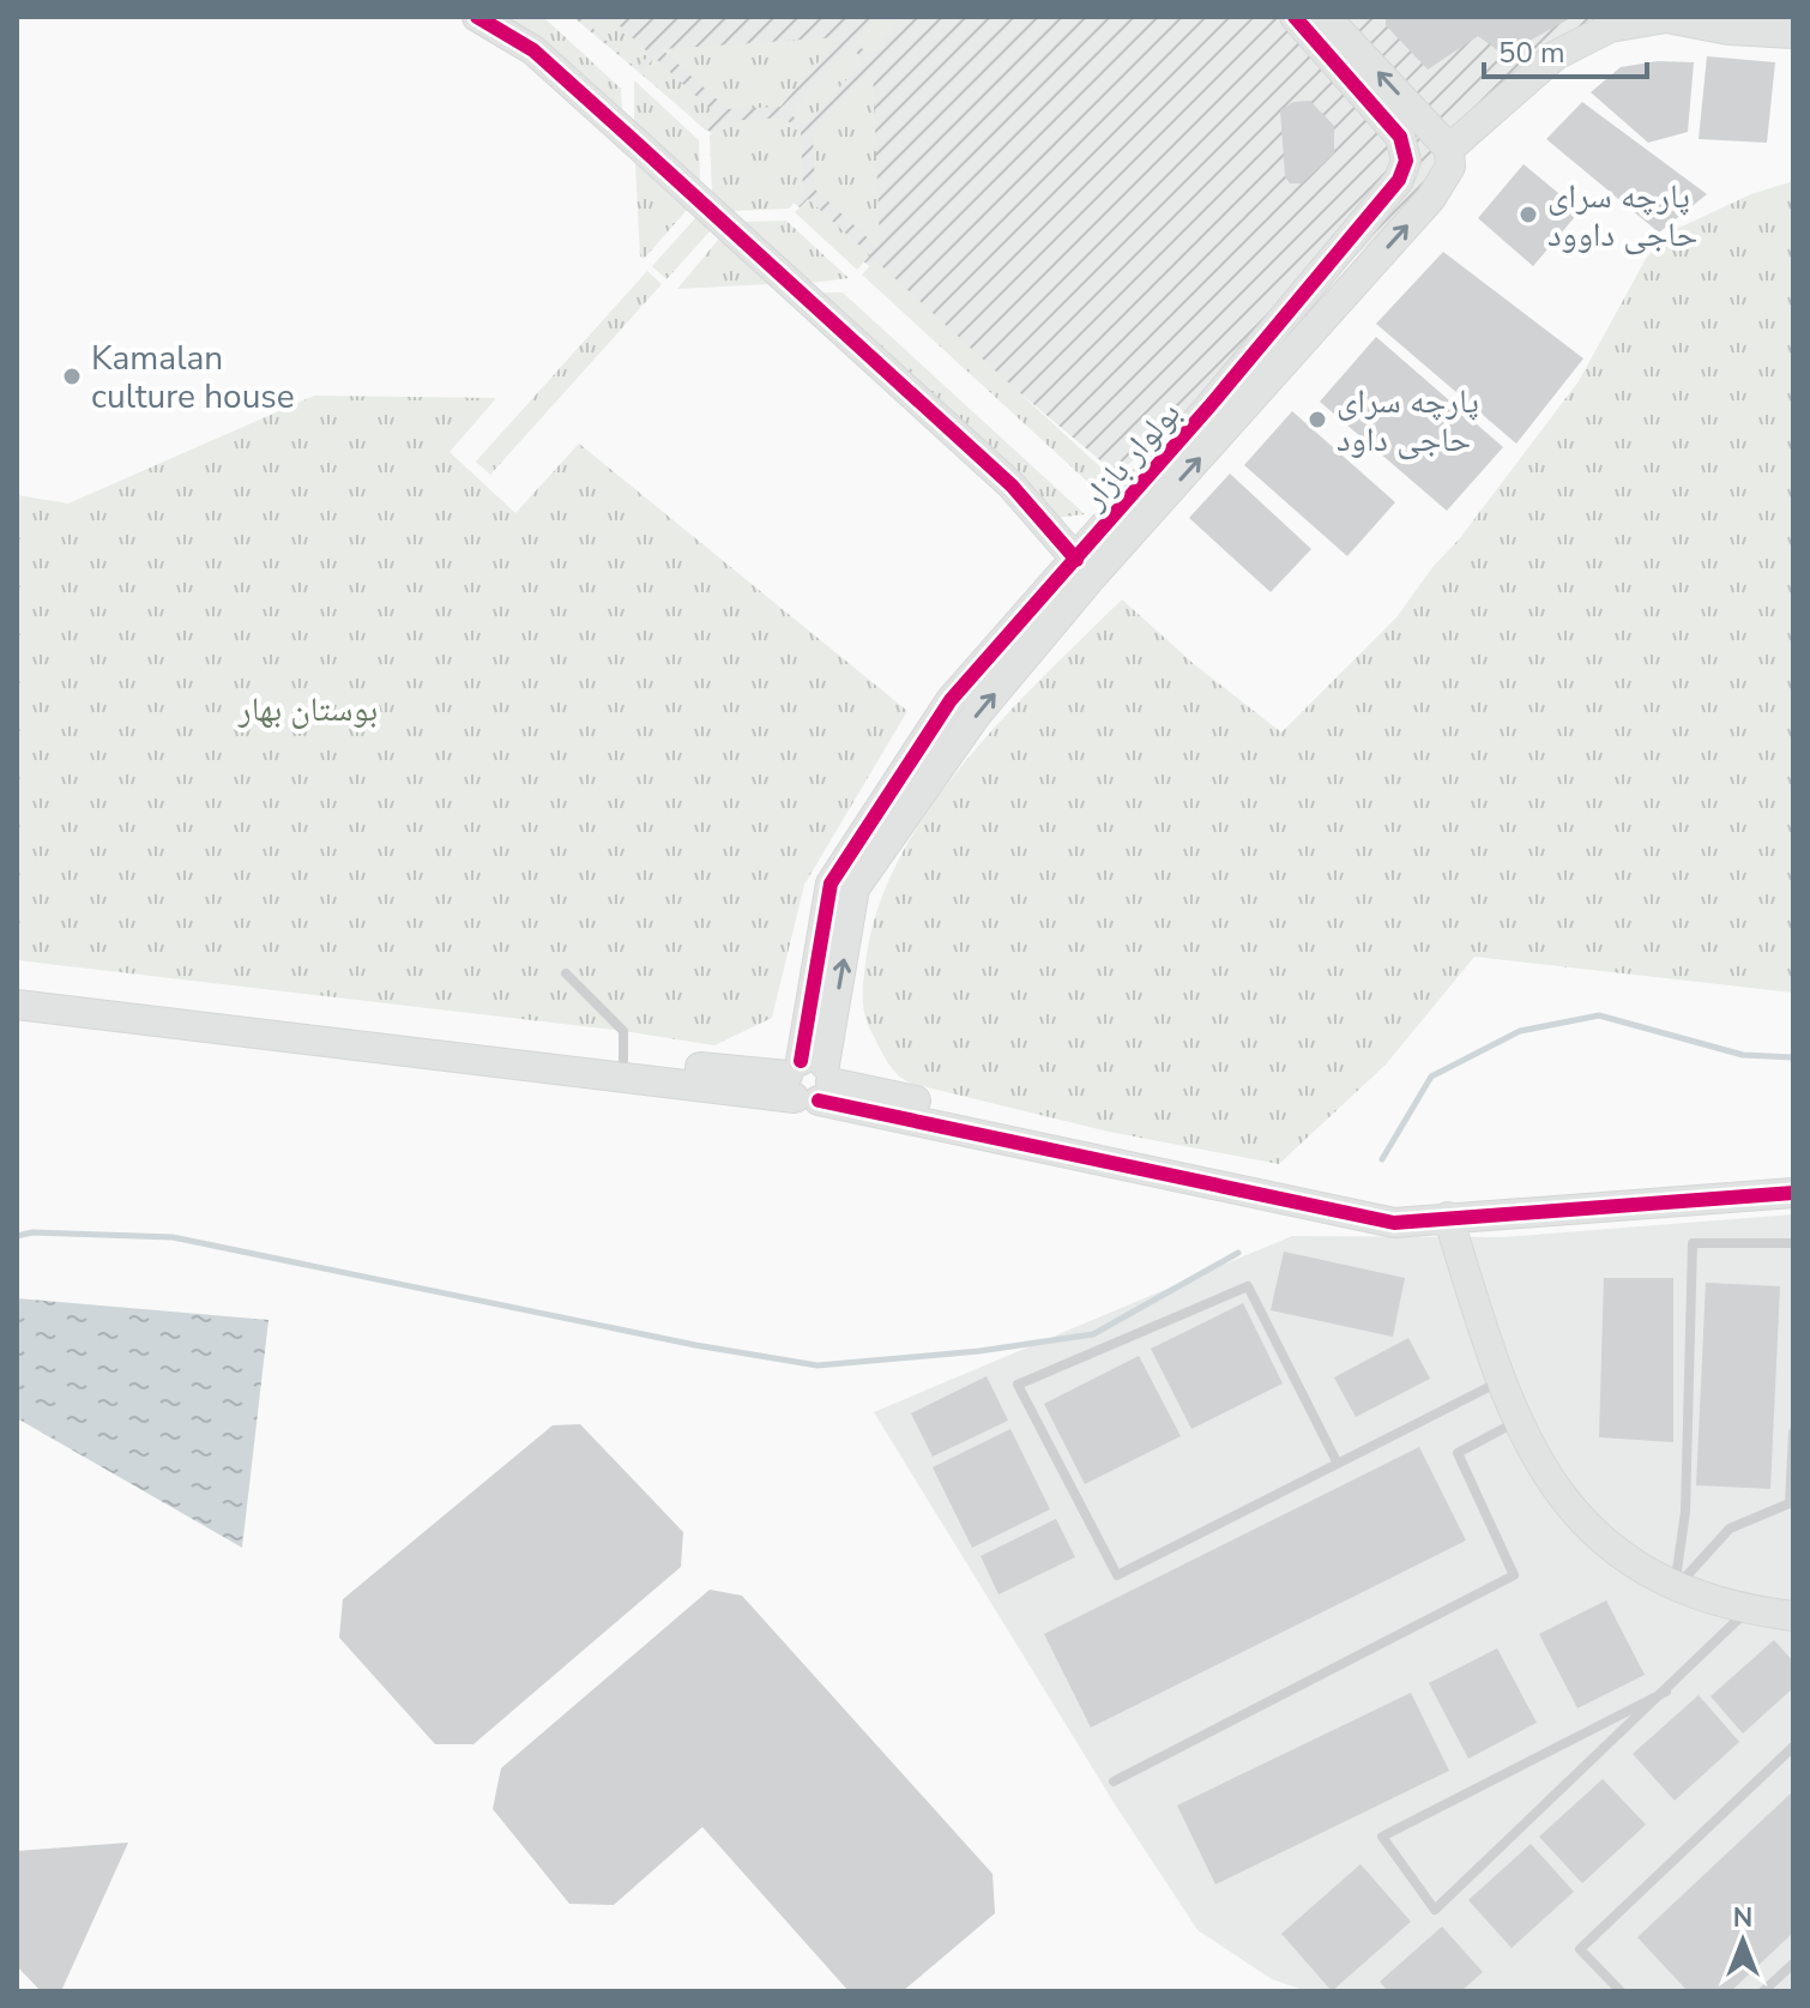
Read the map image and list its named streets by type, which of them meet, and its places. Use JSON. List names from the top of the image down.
{
  "streets": {
    "street": ["بولوار بازار"]
  },
  "parks": ["بوستان بهار"],
  "places": ["پارچه سرای حاجی داوود", "Kamalan culture house", "پارچه سرای حاجی داود"],
  "scale_bar": "50 m",
  "north": "top"
}
